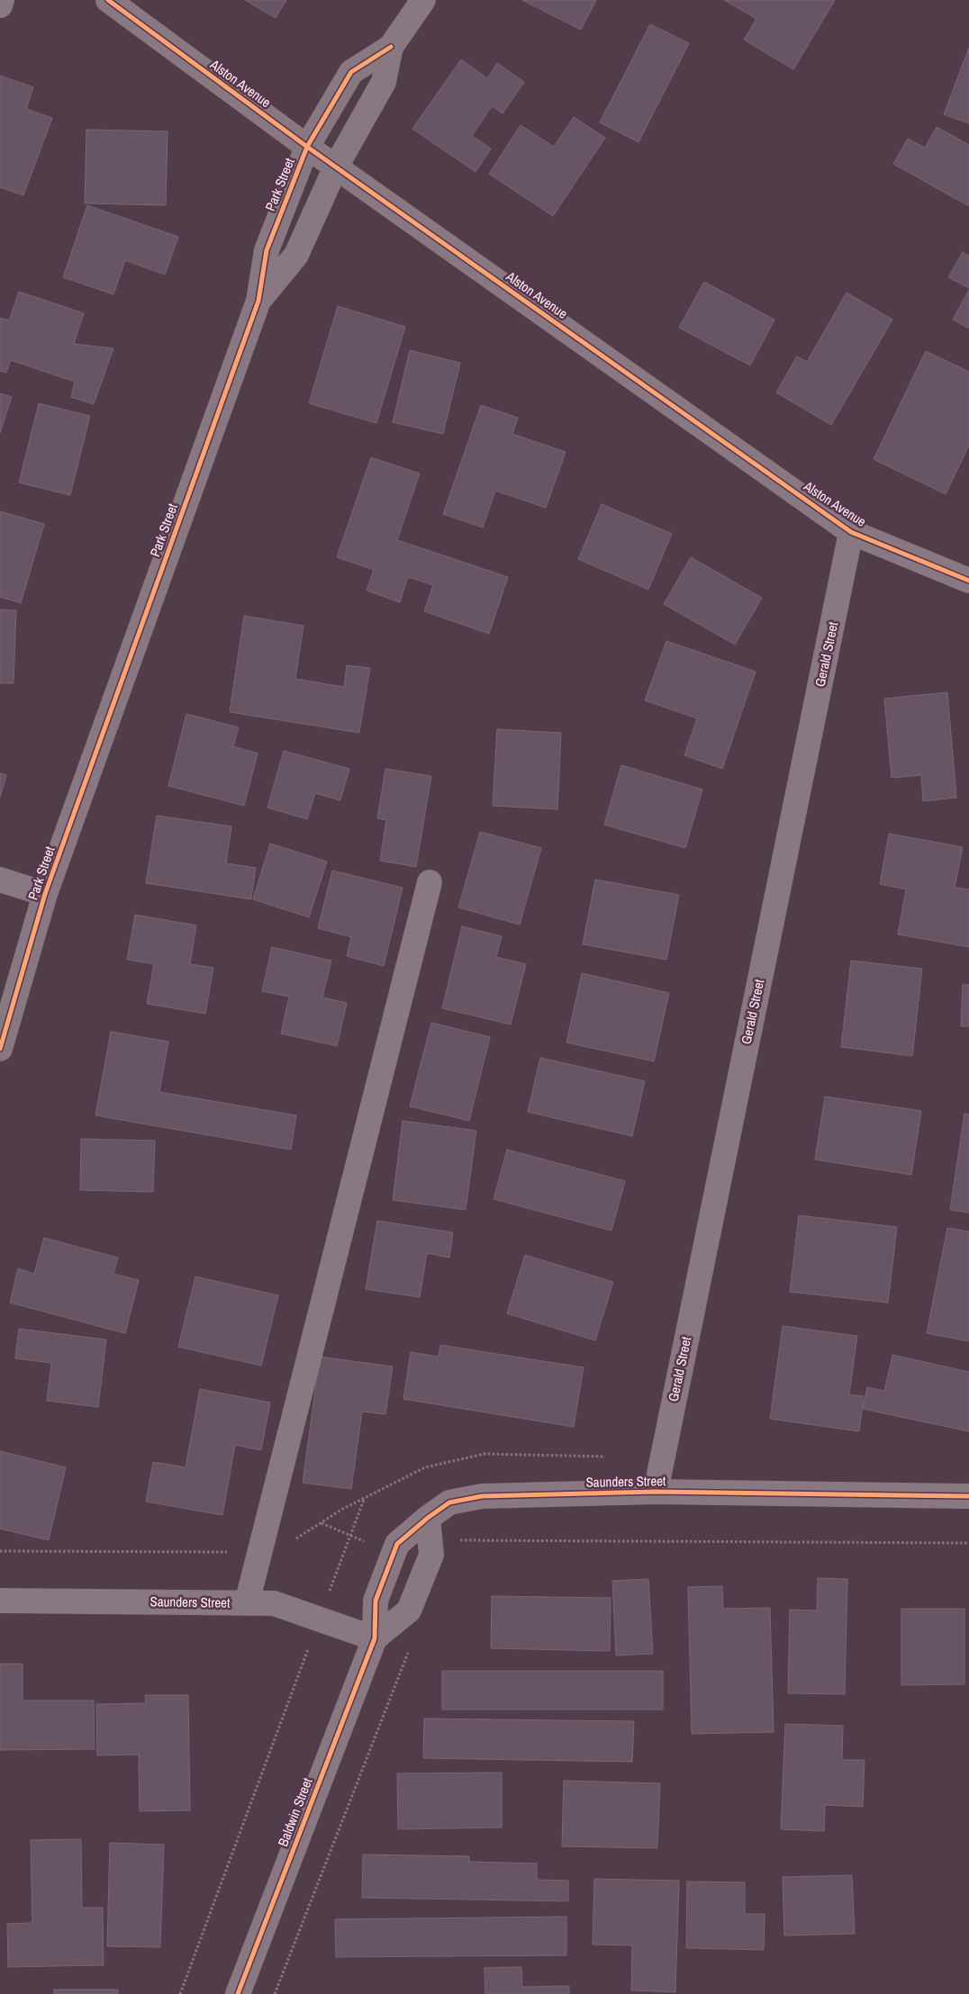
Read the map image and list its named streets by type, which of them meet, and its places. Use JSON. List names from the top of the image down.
{
  "streets": {
    "street": [
      "Alston Avenue",
      "Park Street",
      "Gerald Street",
      "Saunders Street",
      "Baldwin Street"
    ]
  },
  "crossings": [
    ["Alston Avenue", "Park Street"],
    ["Alston Avenue", "Gerald Street"],
    ["Gerald Street", "Saunders Street"],
    ["Saunders Street", "Baldwin Street"]
  ]
}
